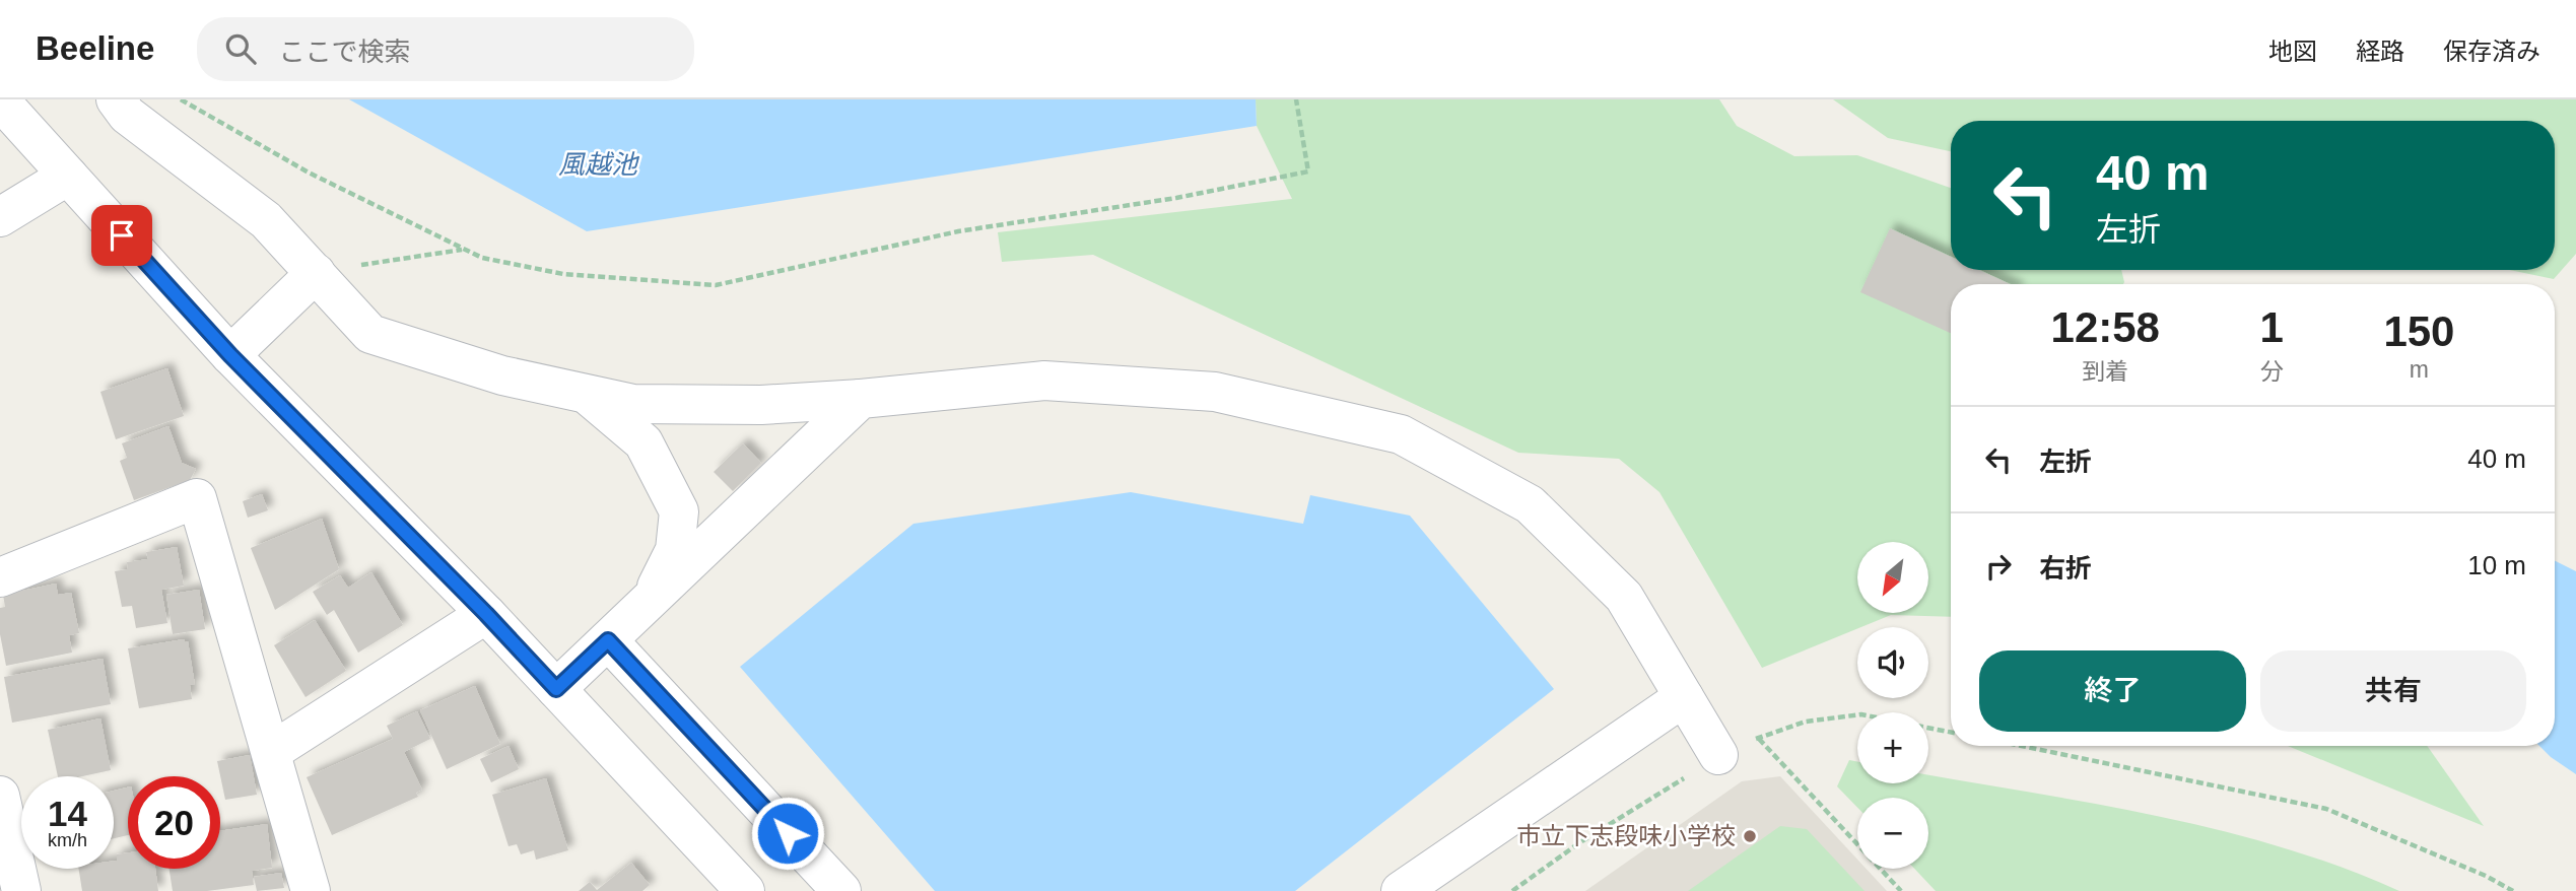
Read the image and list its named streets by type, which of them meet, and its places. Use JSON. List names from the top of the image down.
{
  "water": ["風越池"],
  "places": ["市立下志段味小学校"],
  "north": "bottom left",
  "page": {
    "header": "Beeline",
    "search": "ここで検索",
    "nav": ["地図", "経路", "保存済み"],
    "turn": ["40 m", "左折"],
    "eta": [
      "12:58",
      "到着",
      "1",
      "分",
      "150",
      "m"
    ],
    "list": [
      {
        "name": "左折",
        "value": "40 m"
      },
      {
        "name": "右折",
        "value": "10 m"
      }
    ],
    "map_buttons": ["+", "−"],
    "buttons": ["終了", "共有"],
    "speed": "14 km/h",
    "limit": "20"
  }
}
